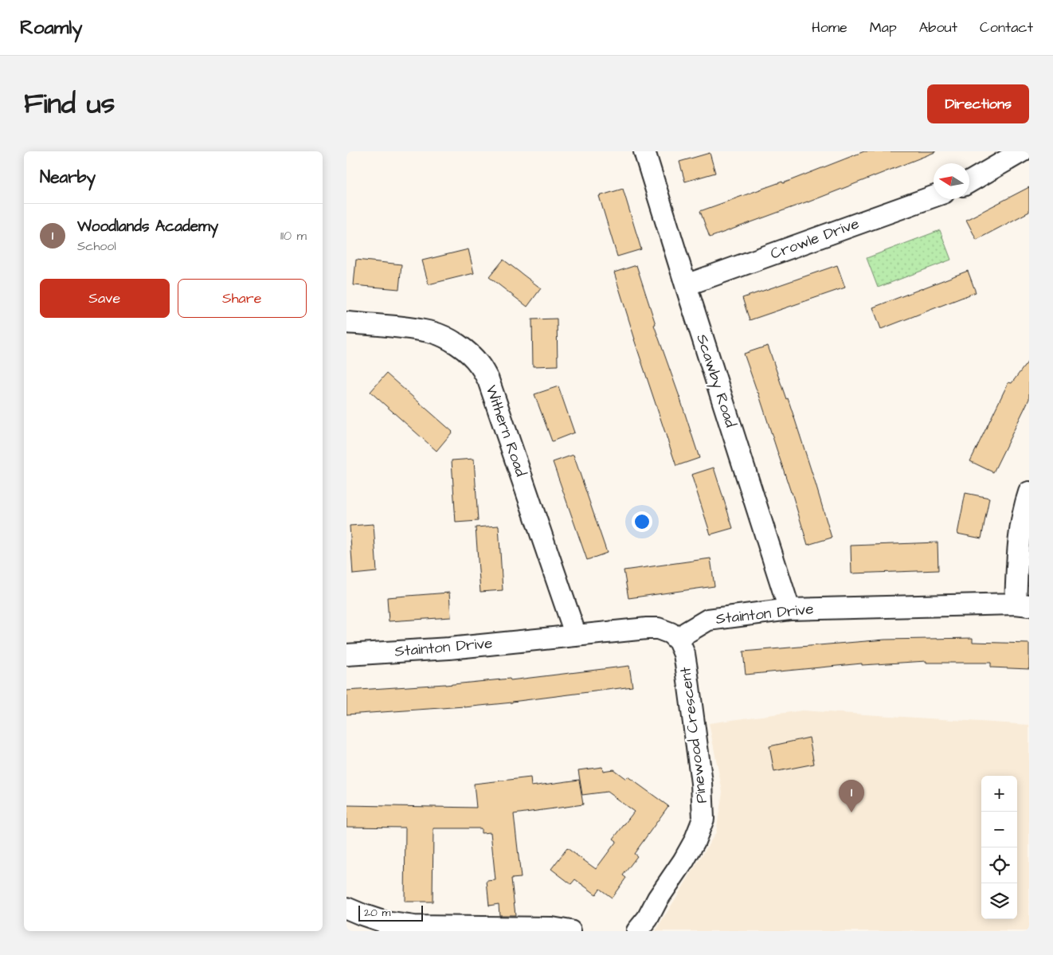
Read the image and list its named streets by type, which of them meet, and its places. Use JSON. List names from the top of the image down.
{
  "streets": {
    "street": [
      "Crowle Drive",
      "Scawby Road",
      "Withern Road",
      "Stainton Drive",
      "Pinewood Crescent"
    ]
  },
  "crossings": [
    ["Crowle Drive", "Scawby Road"],
    ["Scawby Road", "Stainton Drive"],
    ["Withern Road", "Stainton Drive"],
    ["Stainton Drive", "Pinewood Crescent"]
  ],
  "scale_bar": "20 m",
  "north": "left",
  "page": {
    "header": "Roamly",
    "nav": [
      "Home",
      "Map",
      "About",
      "Contact"
    ],
    "title": "Find us",
    "buttons": [
      "Directions",
      ["Save", "Share"]
    ],
    "heading": "Nearby",
    "list": [
      {
        "mark": "1",
        "name": "Woodlands Academy",
        "note": "School",
        "value": "110 m"
      }
    ],
    "map_buttons": ["+", "−"],
    "pins": "1",
    "scale": "20 m"
  }
}
